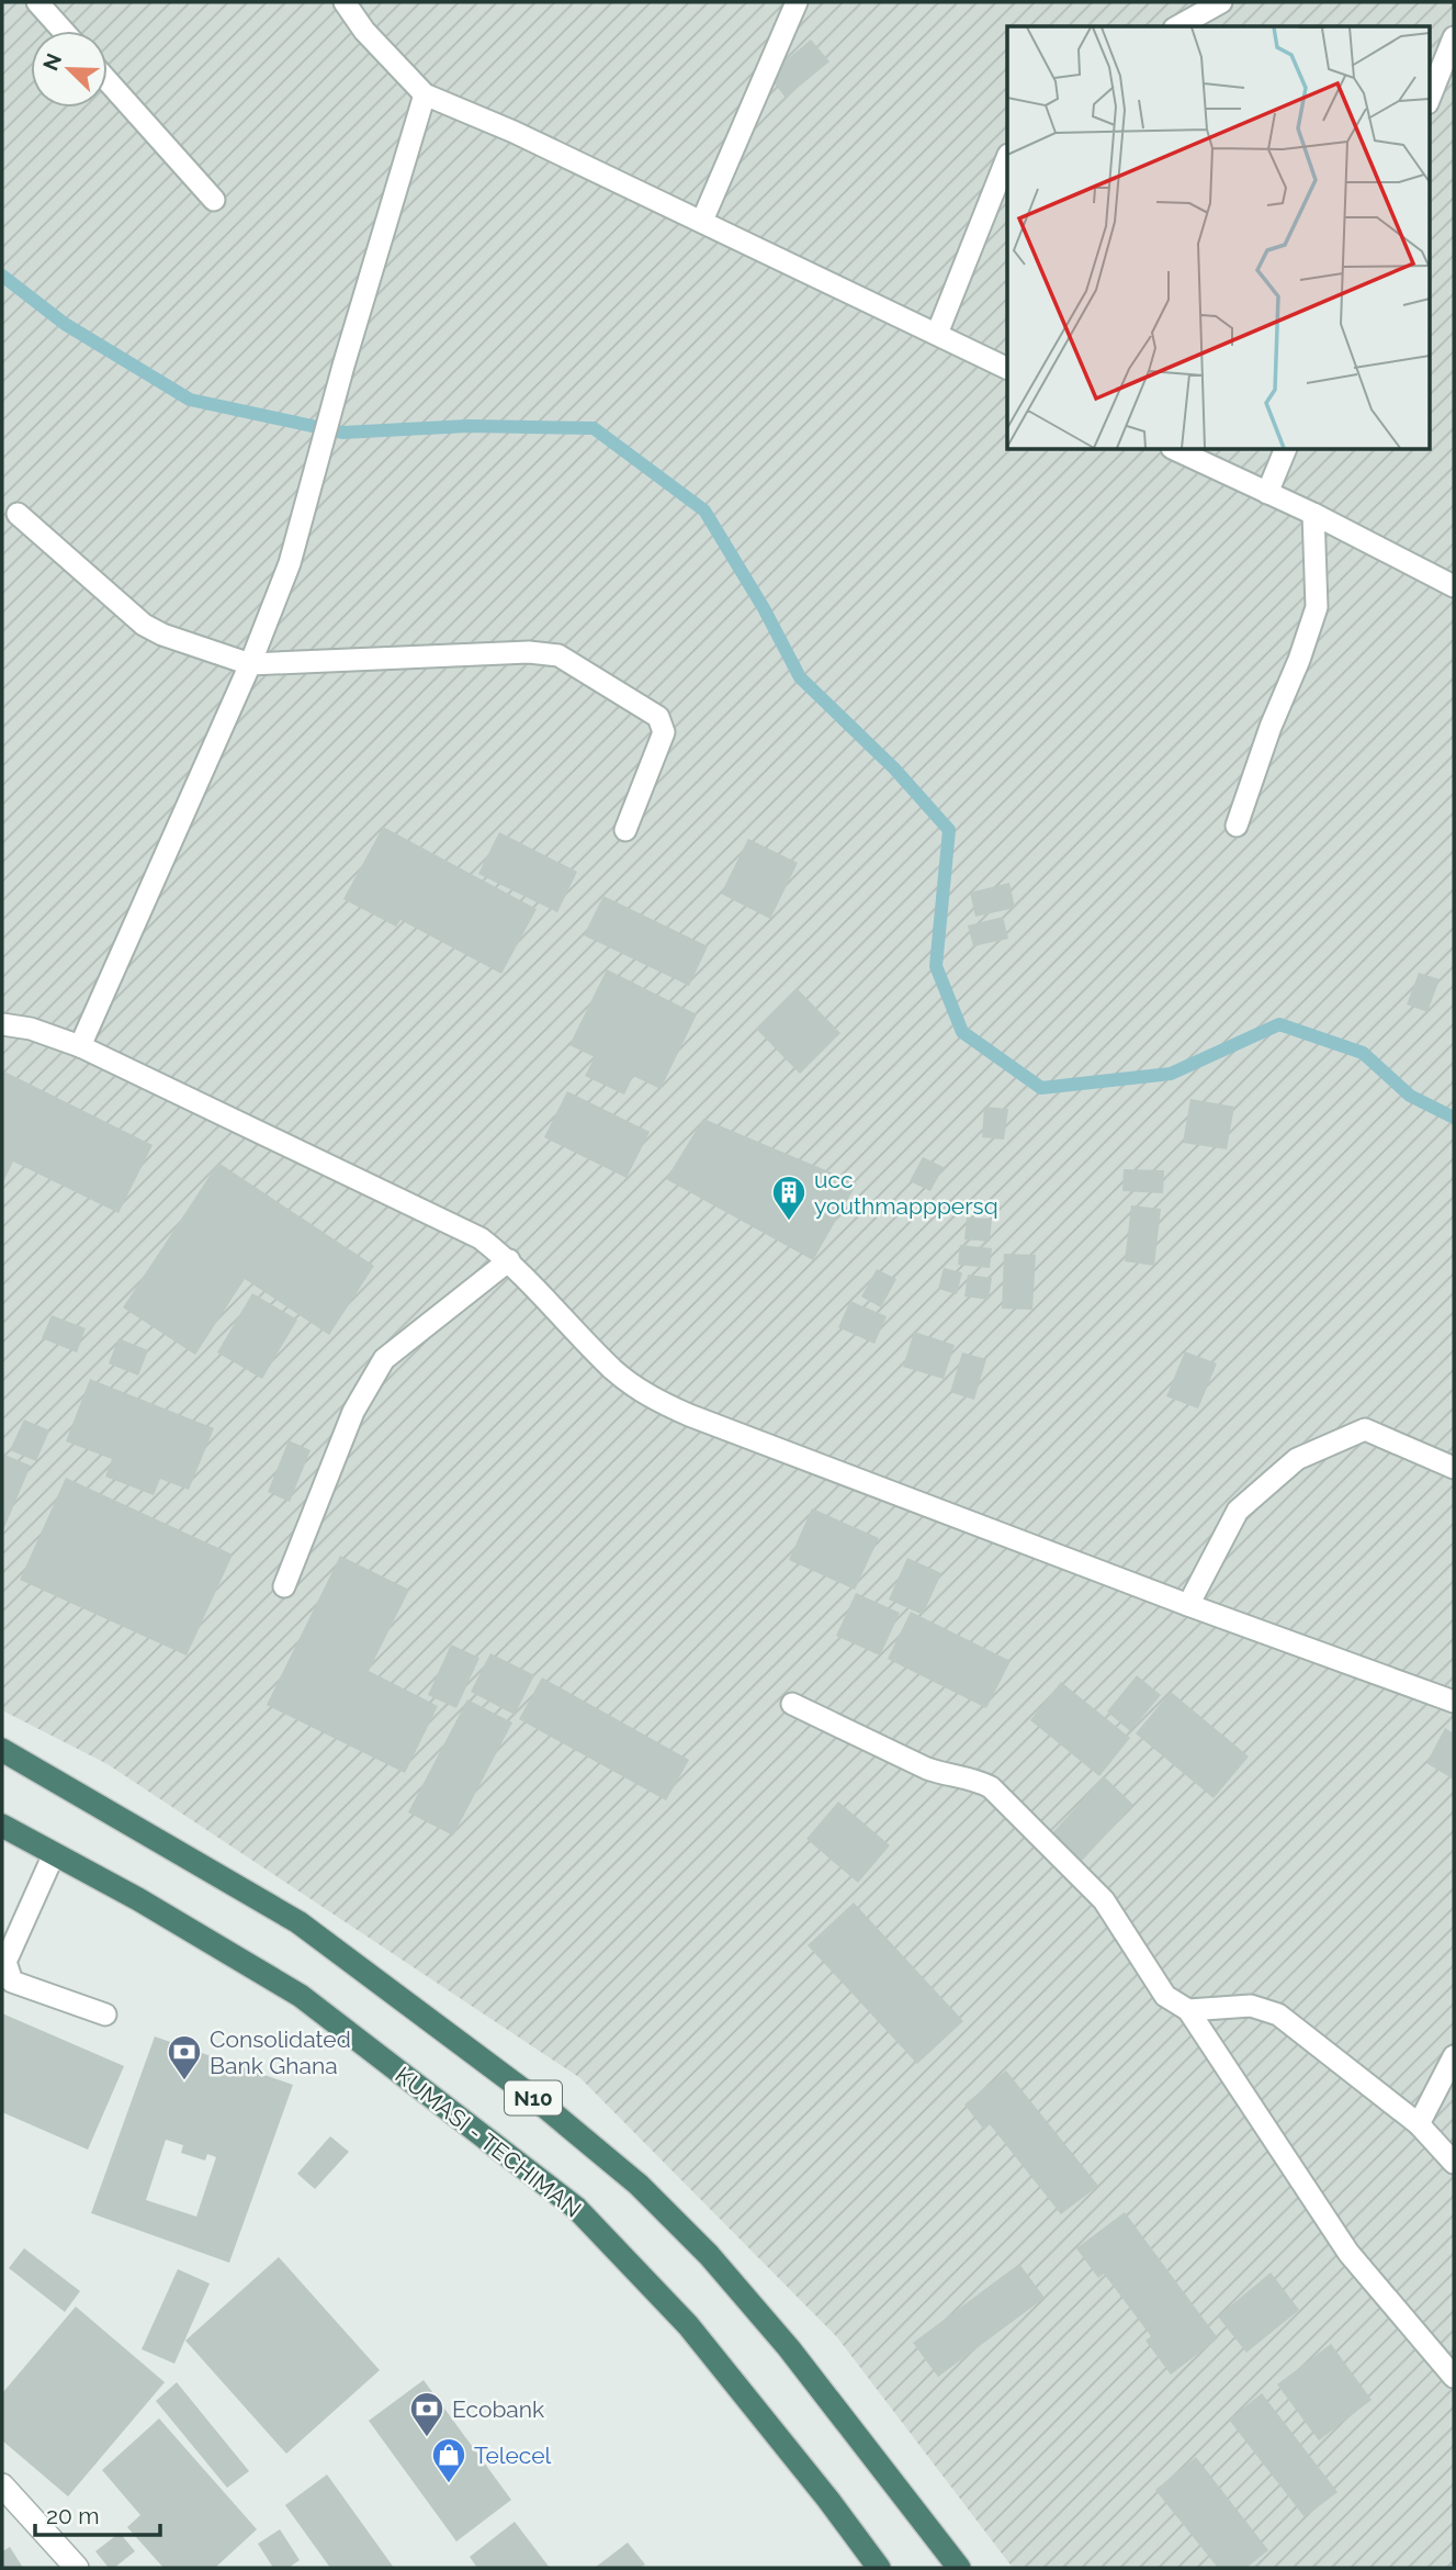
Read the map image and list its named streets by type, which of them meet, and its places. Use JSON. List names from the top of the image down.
{
  "streets": {
    "highway": ["N10", "KUMASI - TECHIMAN"]
  },
  "places": {
    "building": ["ucc youthmapppersq"],
    "bank": ["Consolidated Bank Ghana", "Ecobank"],
    "shop": ["Telecel"]
  },
  "scale_bar": "20 m",
  "north": "top left"
}
